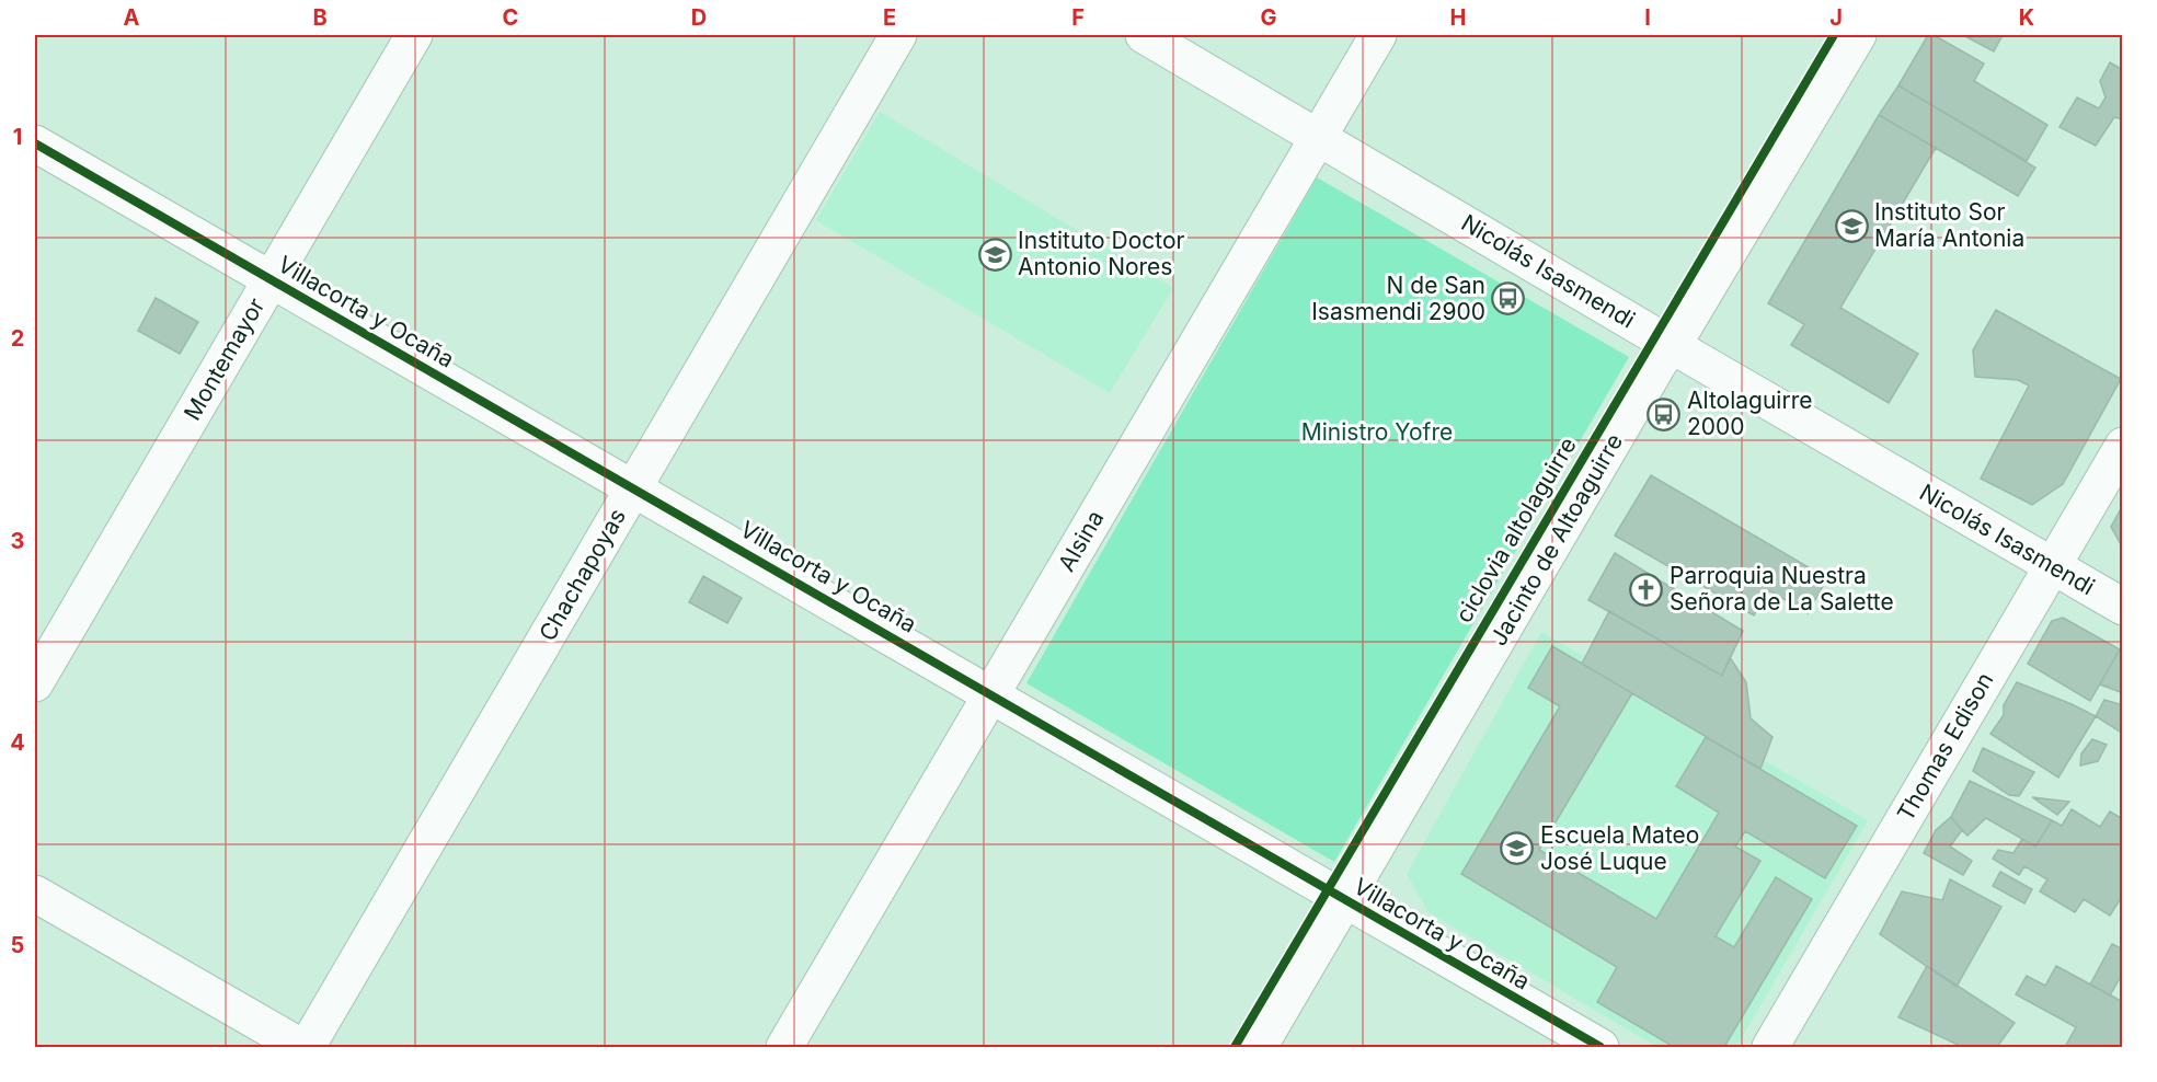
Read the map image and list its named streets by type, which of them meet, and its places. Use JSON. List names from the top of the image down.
{
  "streets": {
    "street": [
      "Nicolás Isasmendi",
      "Villacorta y Ocaña",
      "Montemayor",
      "Jacinto de Altoaguirre",
      "Alsina",
      "Chachapoyas",
      "Thomas Edison"
    ],
    "cycle path": ["ciclovia altolaguirre"]
  },
  "crossings": [
    ["Nicolás Isasmendi", "Jacinto de Altoaguirre"],
    ["Nicolás Isasmendi", "Alsina"],
    ["Nicolás Isasmendi", "Thomas Edison"],
    ["Villacorta y Ocaña", "Montemayor"],
    ["Villacorta y Ocaña", "Jacinto de Altoaguirre"],
    ["Villacorta y Ocaña", "Alsina"],
    ["Villacorta y Ocaña", "Chachapoyas"]
  ],
  "parks": ["Ministro Yofre"],
  "places": {
    "school or university": ["Instituto Sor María Antonia", "Instituto Doctor Antonio Nores", "Escuela Mateo José Luque"],
    "bus stop": ["N de San Isasmendi 2900", "Altolaguirre 2000"],
    "church": ["Parroquia Nuestra Señora de La Salette"]
  },
  "grid": {
    "columns": [
      "A",
      "B",
      "C",
      "D",
      "E",
      "F",
      "G",
      "H",
      "I",
      "J",
      "K"
    ],
    "rows": [
      "1",
      "2",
      "3",
      "4",
      "5"
    ]
  }
}
